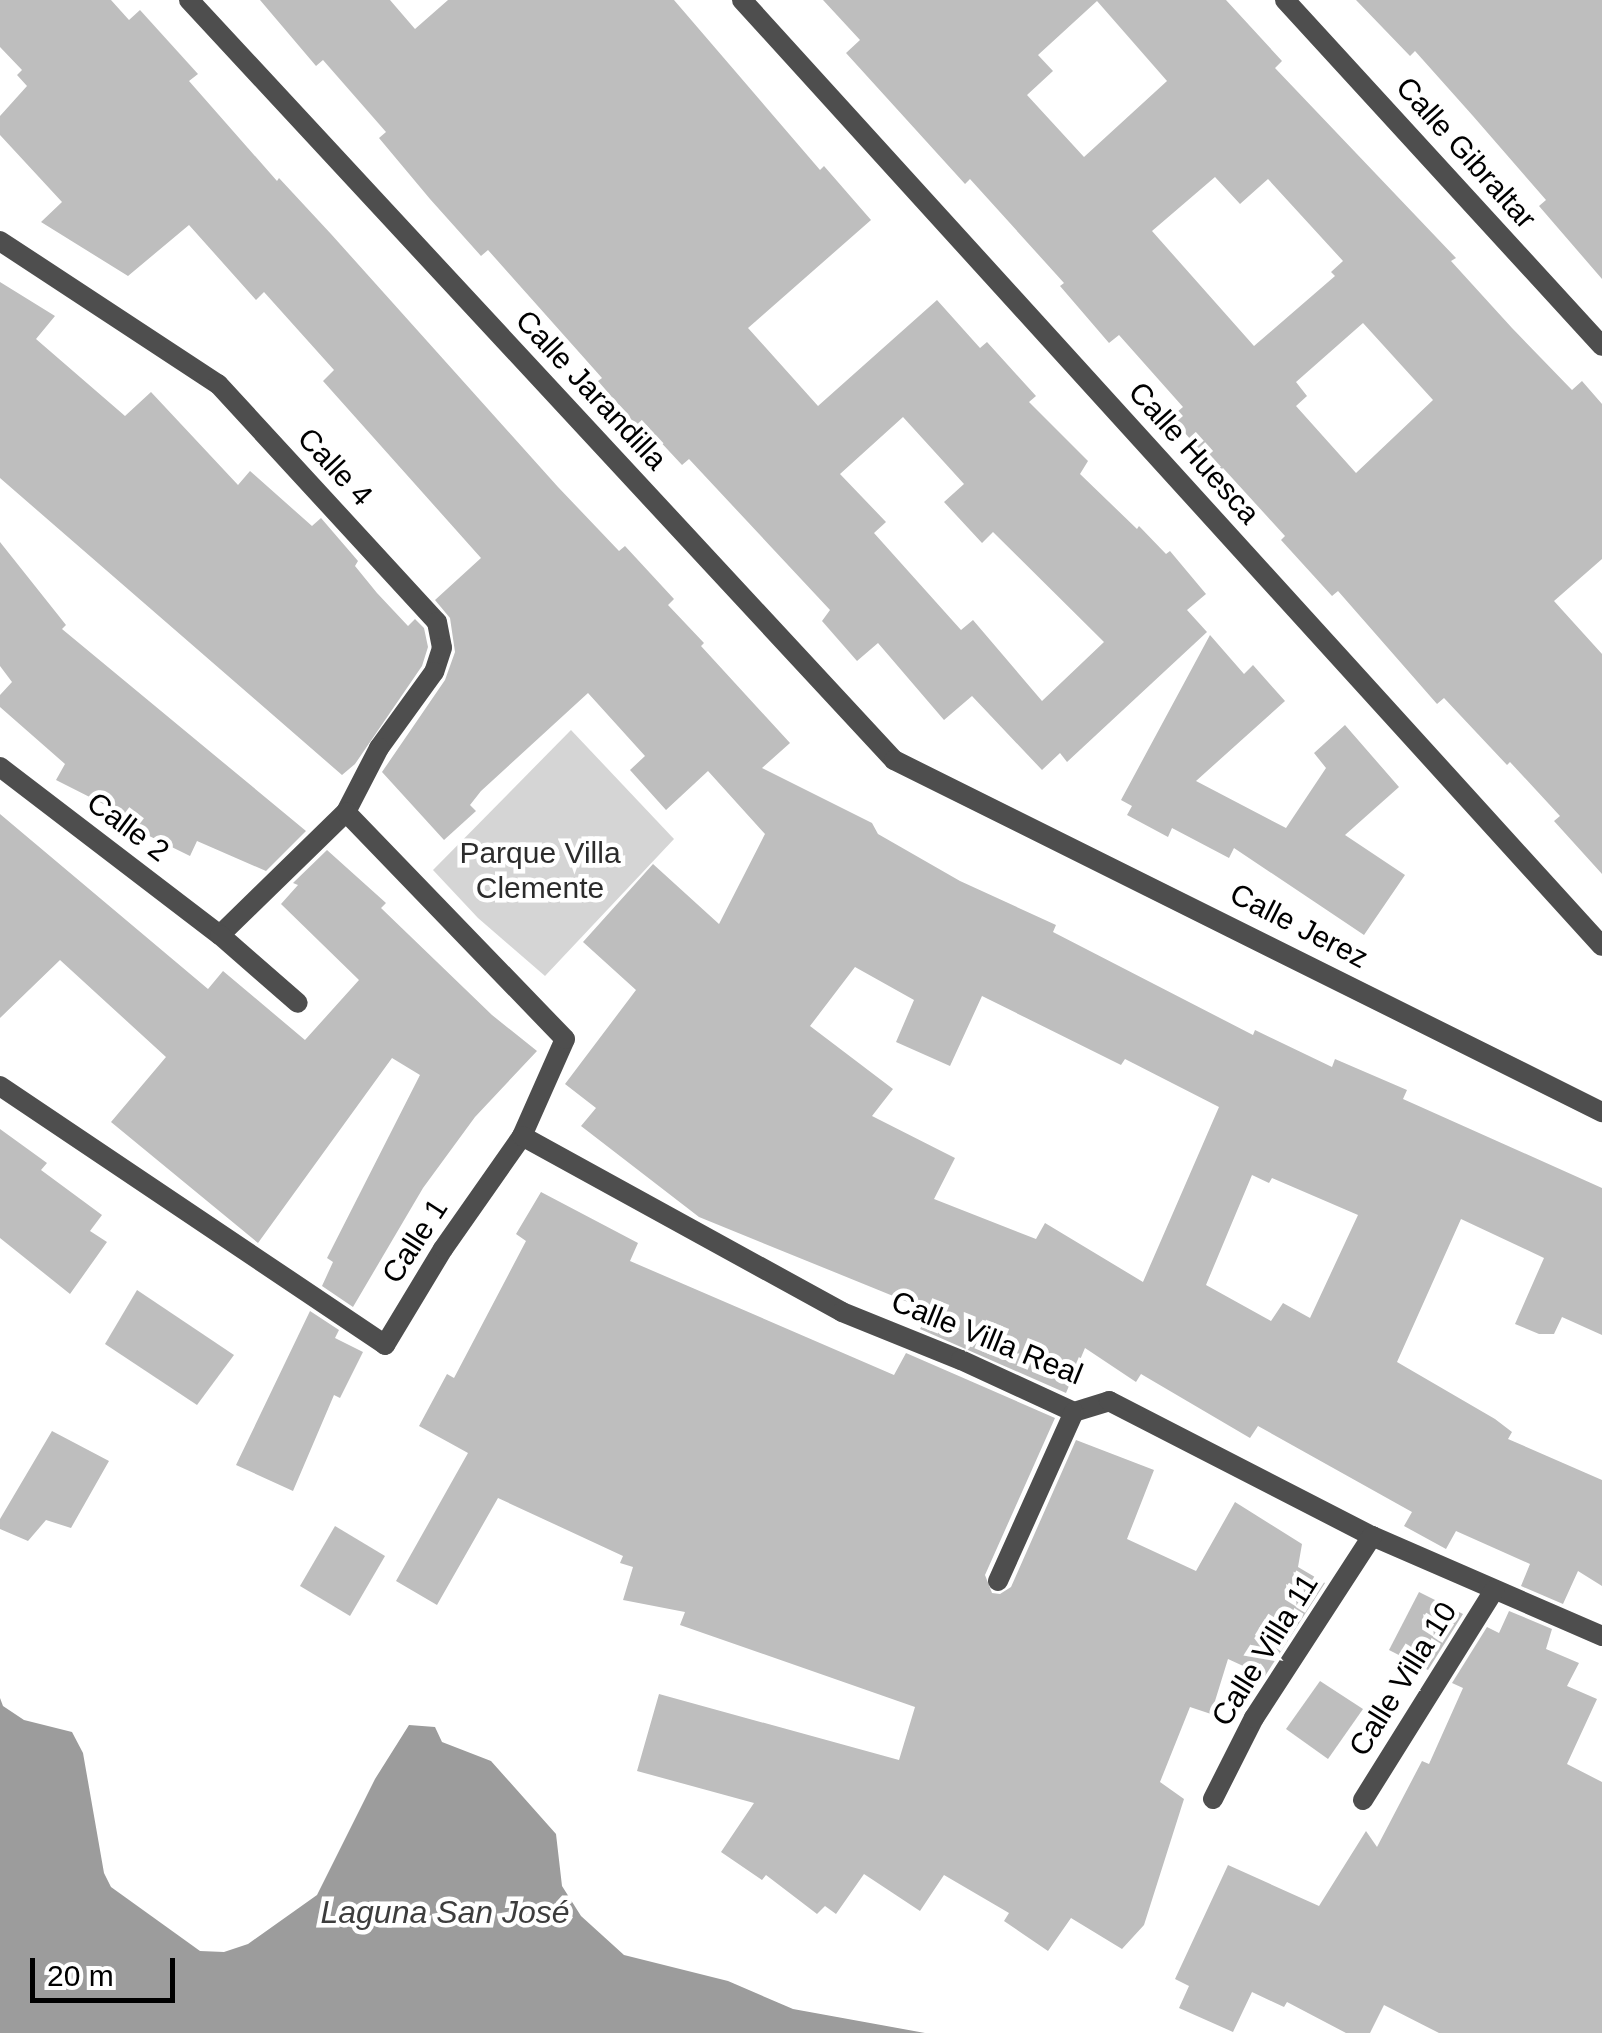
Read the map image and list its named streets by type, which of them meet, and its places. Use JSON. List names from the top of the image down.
{
  "streets": {
    "street": [
      "Calle Gibraltar",
      "Calle Jarandilla",
      "Calle Huesca",
      "Calle 4",
      "Calle 2",
      "Calle Jerez",
      "Calle 1",
      "Calle Villa Real",
      "Calle Villa 11",
      "Calle Villa 10"
    ]
  },
  "crossings": [
    ["Calle Jarandilla", "Calle Jerez"],
    ["Calle 4", "Calle 1"],
    ["Calle 1", "Calle Villa Real"],
    ["Calle Villa Real", "Calle Villa 11"],
    ["Calle Villa Real", "Calle Villa 10"]
  ],
  "water": ["Laguna San José"],
  "parks": ["Parque Villa Clemente"],
  "scale_bar": "20 m"
}
